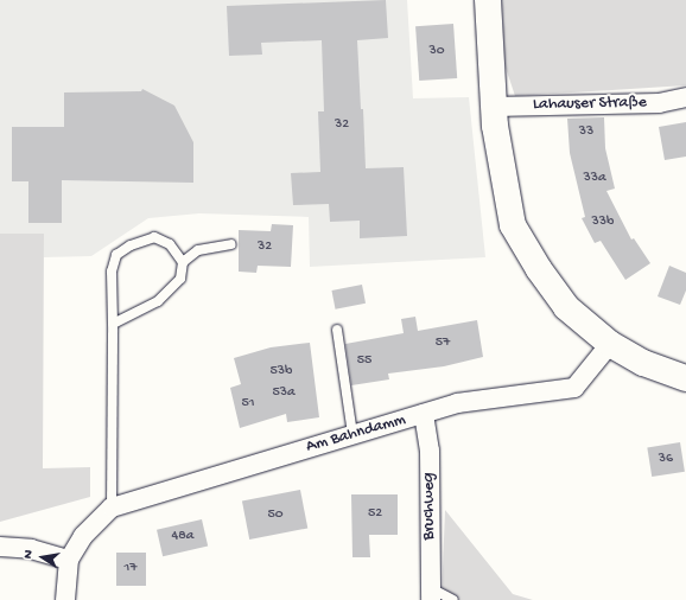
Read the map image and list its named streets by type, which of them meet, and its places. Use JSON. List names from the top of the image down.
{
  "streets": {
    "street": ["Lahauser Straße", "Am Bahndamm", "Bruchweg"]
  },
  "crossings": [
    ["Am Bahndamm", "Bruchweg"]
  ],
  "house_numbers": [
    "30",
    "32",
    "33",
    "33a",
    "33b",
    "32",
    "57",
    "55",
    "53b",
    "53a",
    "51",
    "36",
    "52",
    "50",
    "48a",
    "17"
  ],
  "north": "left"
}
